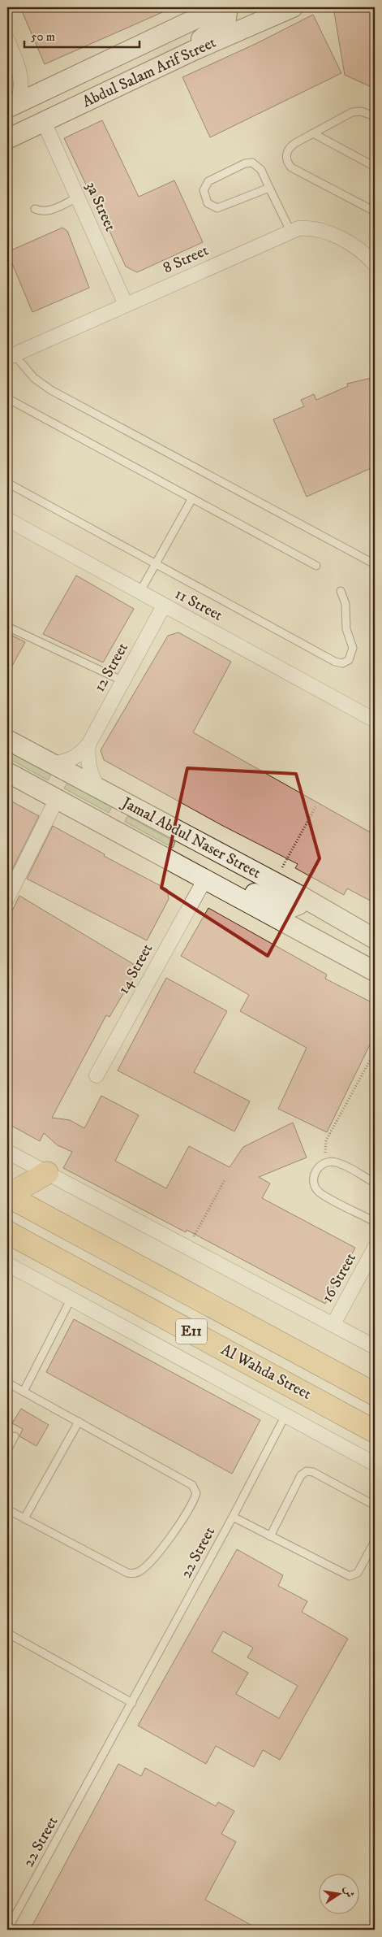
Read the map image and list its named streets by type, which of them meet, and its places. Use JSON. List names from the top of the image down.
{
  "streets": {
    "highway": ["E11", "Al Wahda Street"],
    "street": [
      "Abdul Salam Arif Street",
      "3a Street",
      "8 Street",
      "11 Street",
      "12 Street",
      "Jamal Abdul Naser Street",
      "14 Street",
      "16 Street"
    ],
    "lane": ["22 Street"]
  },
  "crossings": [
    ["Abdul Salam Arif Street", "3a Street"],
    ["3a Street", "8 Street"],
    ["11 Street", "12 Street"],
    ["12 Street", "Jamal Abdul Naser Street"],
    ["Jamal Abdul Naser Street", "14 Street"]
  ],
  "scale_bar": "50 m",
  "north": "right"
}
